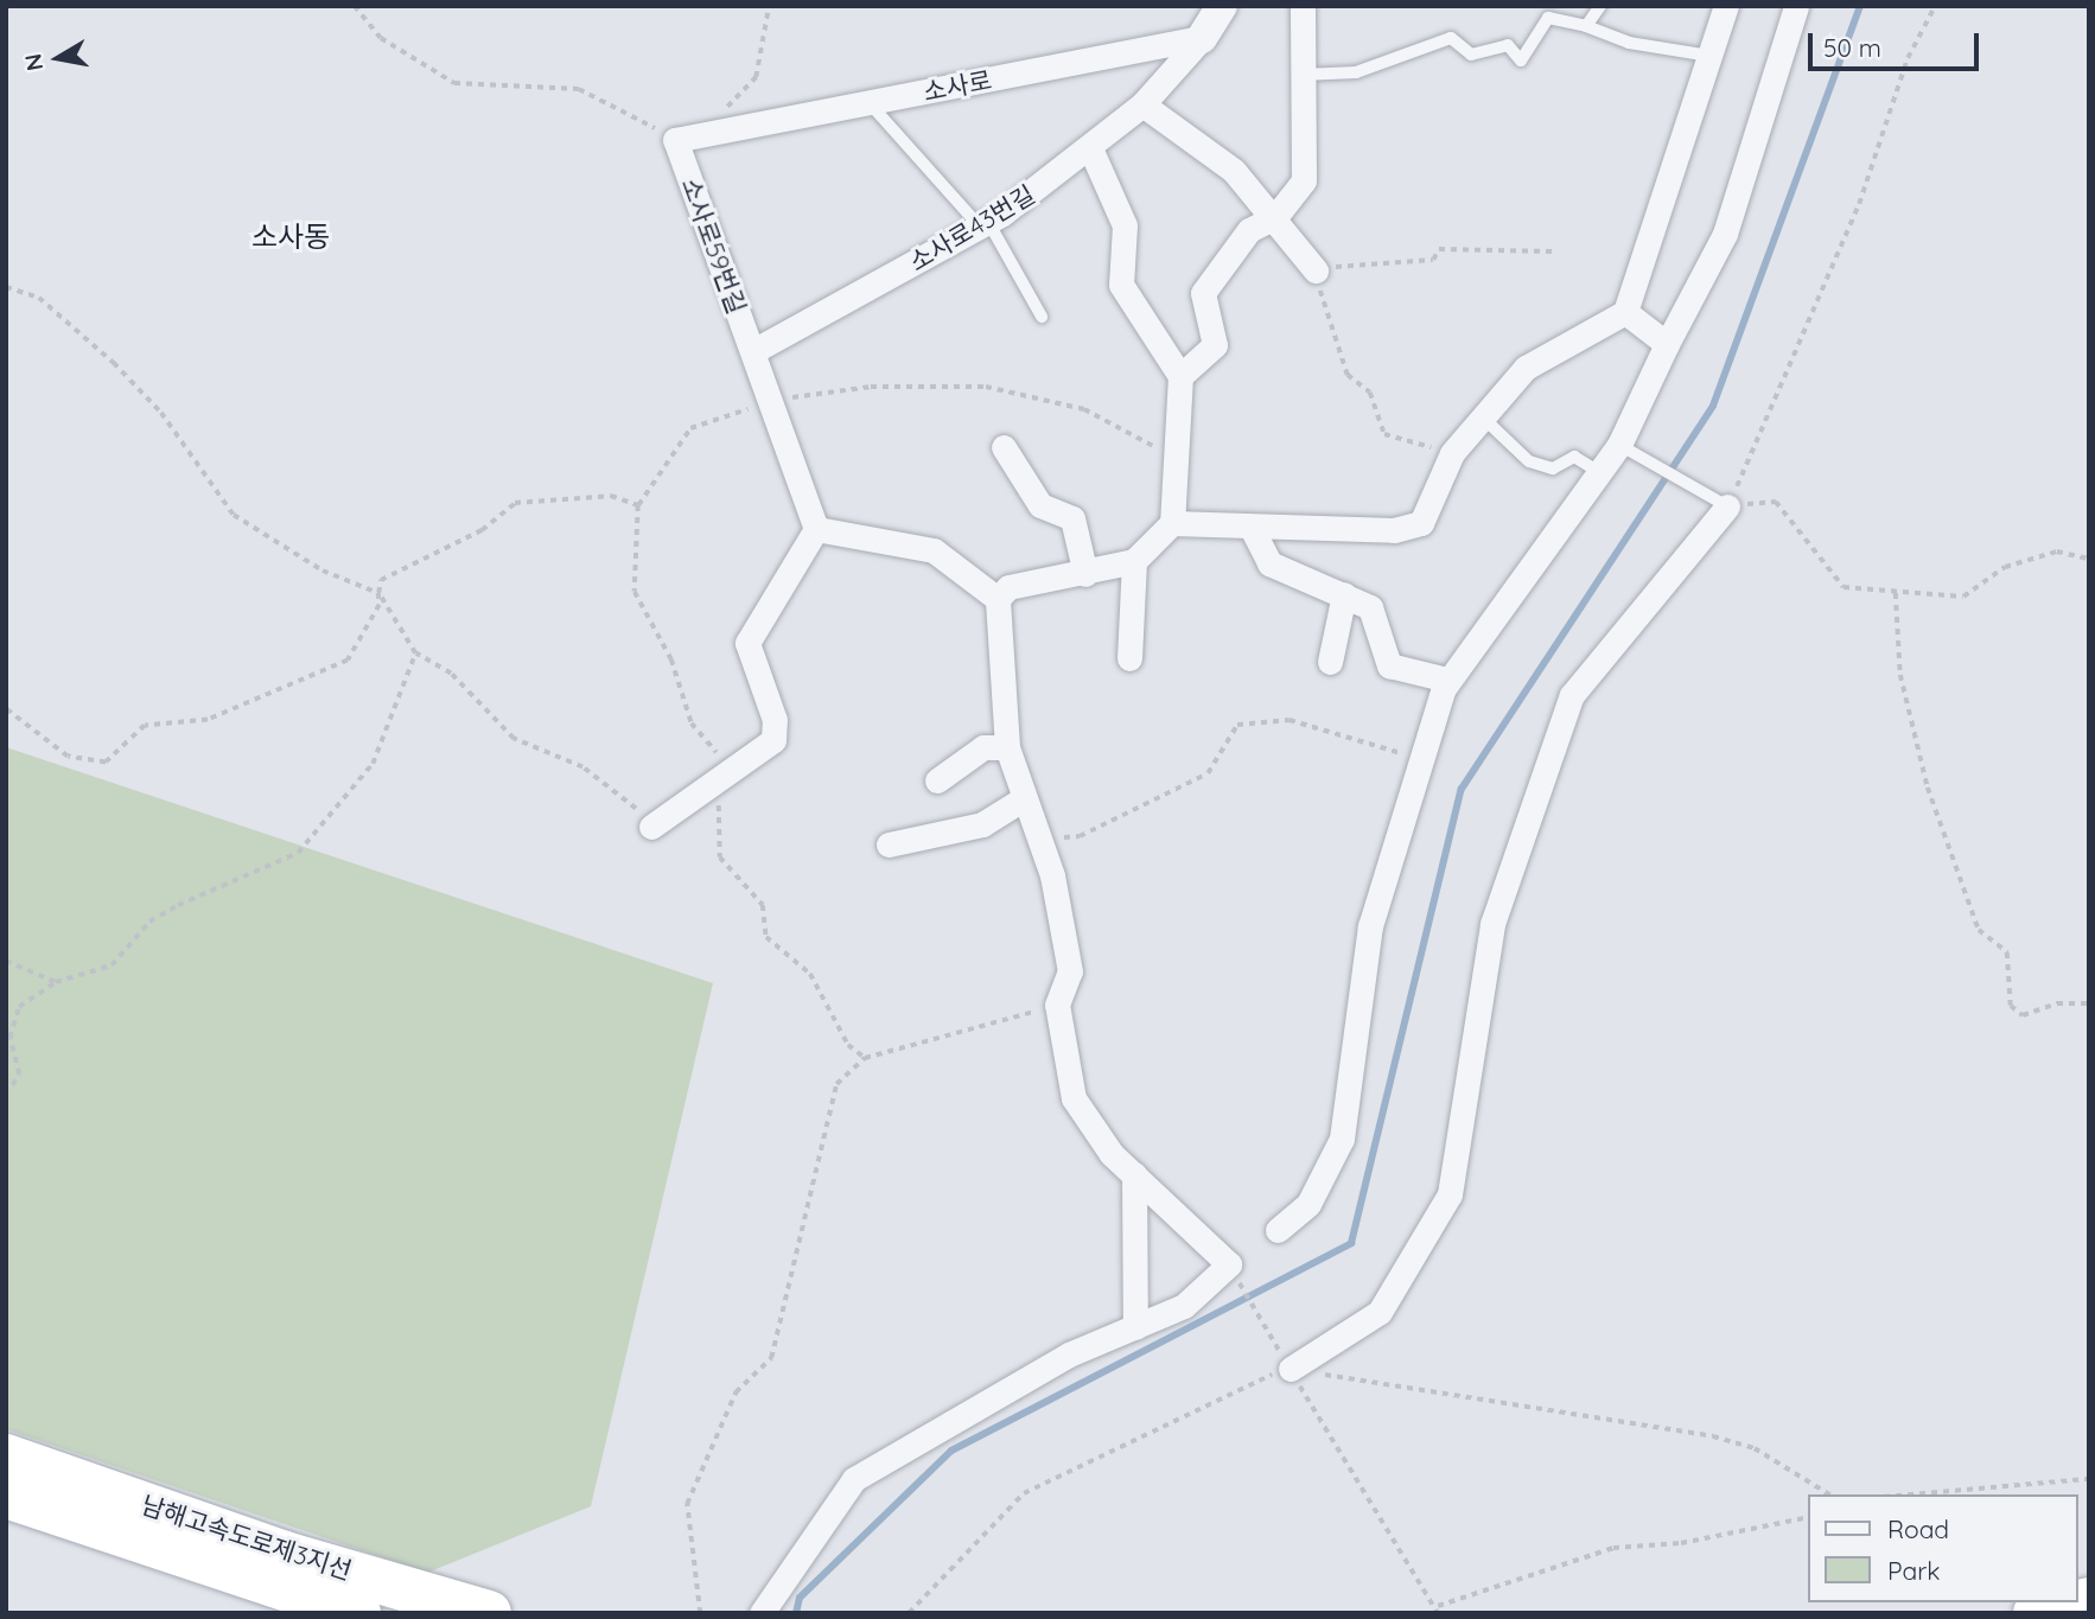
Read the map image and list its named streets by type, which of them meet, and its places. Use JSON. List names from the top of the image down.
{
  "streets": {
    "highway": ["남해고속도로제3지선"],
    "street": ["소사로", "소사로43번길", "소사로59번길"]
  },
  "crossings": [
    ["소사로", "소사로43번길"],
    ["소사로", "소사로59번길"],
    ["소사로43번길", "소사로59번길"]
  ],
  "districts": ["소사동"],
  "legend": ["Road", "Park"],
  "scale_bar": "50 m",
  "north": "left"
}
